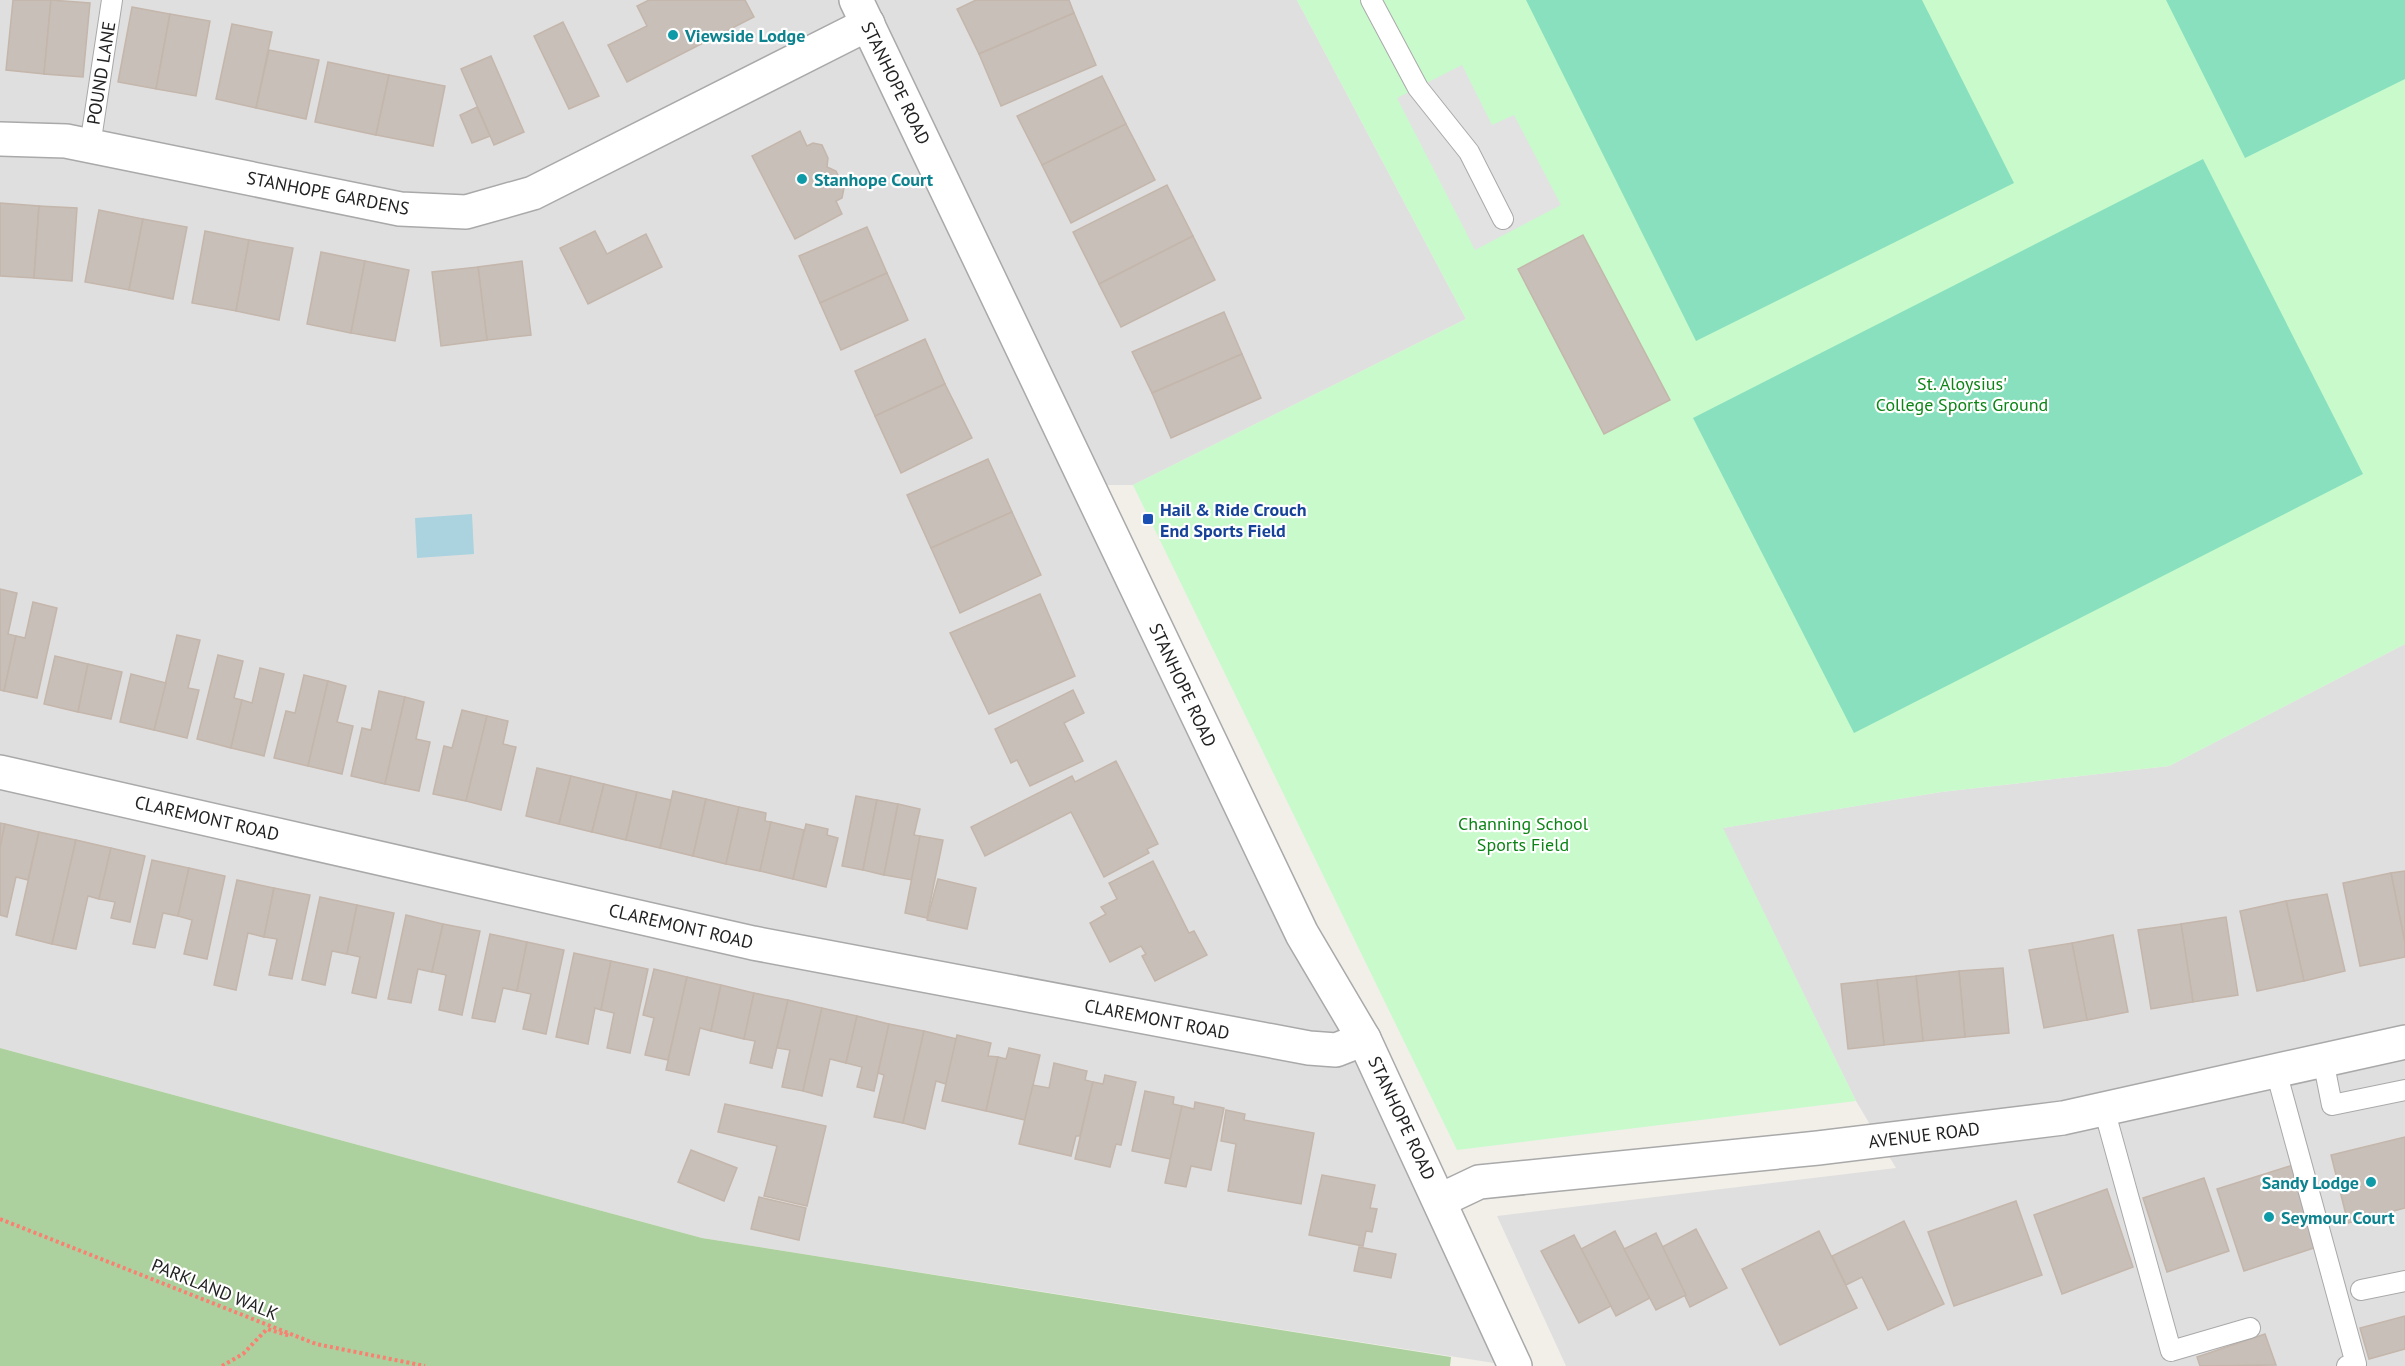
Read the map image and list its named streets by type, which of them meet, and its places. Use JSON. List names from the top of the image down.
{
  "streets": {
    "street": [
      "STANHOPE ROAD",
      "STANHOPE GARDENS",
      "CLAREMONT ROAD",
      "AVENUE ROAD"
    ],
    "lane": ["POUND LANE"],
    "path": ["PARKLAND WALK"]
  },
  "crossings": [
    ["POUND LANE", "STANHOPE GARDENS"],
    ["STANHOPE ROAD", "STANHOPE GARDENS"],
    ["STANHOPE ROAD", "CLAREMONT ROAD"],
    ["STANHOPE ROAD", "AVENUE ROAD"]
  ],
  "parks": ["St. Aloysius' College Sports Ground", "Channing School Sports Field"],
  "places": {
    "other": [
      "Viewside Lodge",
      "Stanhope Court",
      "Sandy Lodge",
      "Seymour Court"
    ],
    "transit": ["Hail & Ride Crouch End Sports Field"]
  }
}
